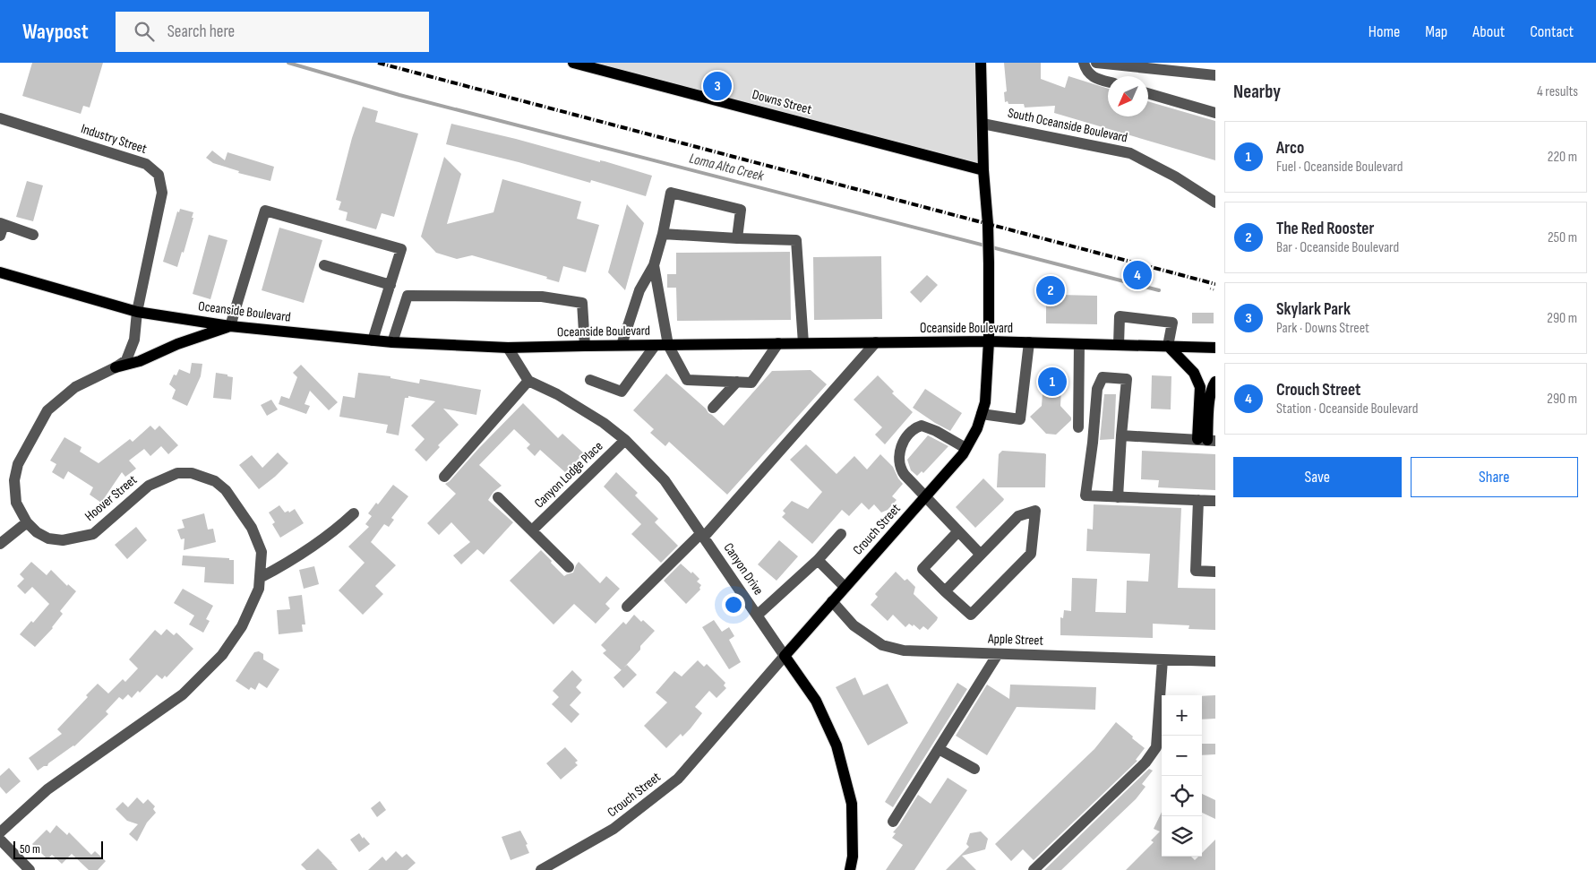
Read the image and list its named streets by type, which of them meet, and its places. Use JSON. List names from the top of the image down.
{
  "streets": {
    "main road": [
      "Downs Street",
      "Oceanside Boulevard",
      "Crouch Street",
      "Canyon Drive"
    ],
    "street": [
      "South Oceanside Boulevard",
      "Industry Street",
      "Canyon Lodge Place",
      "Hoover Street",
      "Apple Street"
    ]
  },
  "crossings": [
    ["Downs Street", "Crouch Street"],
    ["South Oceanside Boulevard", "Crouch Street"],
    ["Industry Street", "Oceanside Boulevard"],
    ["Industry Street", "Hoover Street"],
    ["Oceanside Boulevard", "Hoover Street"],
    ["Oceanside Boulevard", "Crouch Street"],
    ["Canyon Lodge Place", "Canyon Drive"],
    ["Crouch Street", "Canyon Drive"],
    ["Crouch Street", "Apple Street"]
  ],
  "water": ["Loma Alta Creek"],
  "scale_bar": "50 m",
  "north": "bottom left",
  "page": {
    "header": "Waypost",
    "search": "Search here",
    "nav": [
      "Home",
      "Map",
      "About",
      "Contact"
    ],
    "heading": ["Nearby", "4 results"],
    "pins": [
      "3",
      "4",
      "2",
      "1"
    ],
    "list": [
      {
        "mark": "1",
        "name": "Arco",
        "note": "Fuel · Oceanside Boulevard",
        "value": "220 m"
      },
      {
        "mark": "2",
        "name": "The Red Rooster",
        "note": "Bar · Oceanside Boulevard",
        "value": "250 m"
      },
      {
        "mark": "3",
        "name": "Skylark Park",
        "note": "Park · Downs Street",
        "value": "290 m"
      },
      {
        "mark": "4",
        "name": "Crouch Street",
        "note": "Station · Oceanside Boulevard",
        "value": "290 m"
      }
    ],
    "buttons": ["Save", "Share"],
    "map_buttons": ["+", "−"],
    "scale": "50 m"
  }
}
